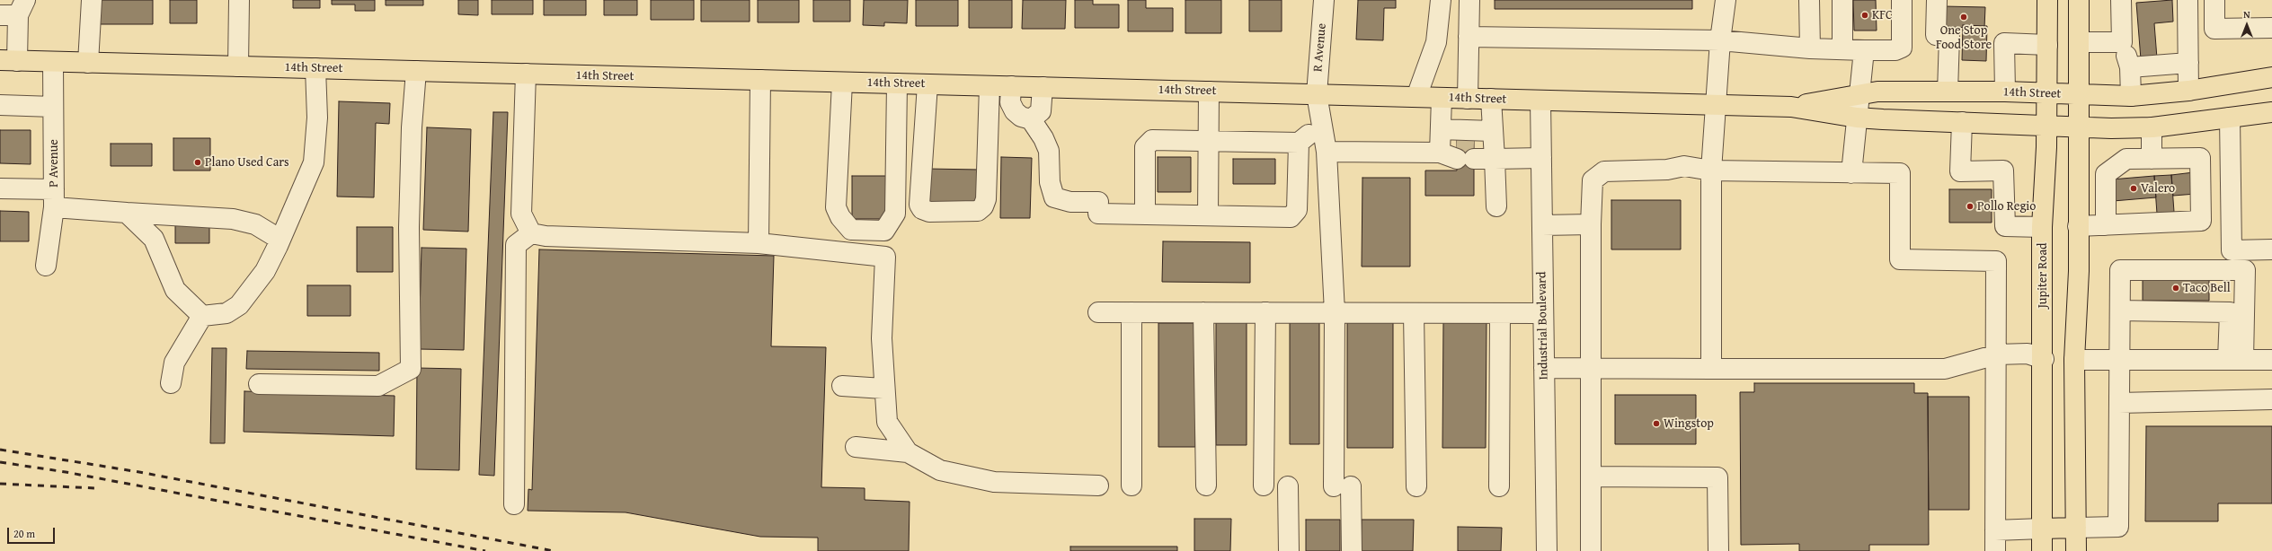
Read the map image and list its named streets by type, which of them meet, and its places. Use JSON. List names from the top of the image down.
{
  "streets": {
    "main road": ["14th Street", "Jupiter Road"],
    "street": ["R Avenue", "P Avenue", "Industrial Boulevard"]
  },
  "crossings": [
    ["R Avenue", "14th Street"],
    ["14th Street", "P Avenue"],
    ["14th Street", "Jupiter Road"],
    ["14th Street", "Industrial Boulevard"]
  ],
  "places": [
    "KFC",
    "One Stop Food Store",
    "Plano Used Cars",
    "Valero",
    "Pollo Regio",
    "Taco Bell",
    "Wingstop"
  ],
  "scale_bar": "20 m",
  "north": "top"
}
